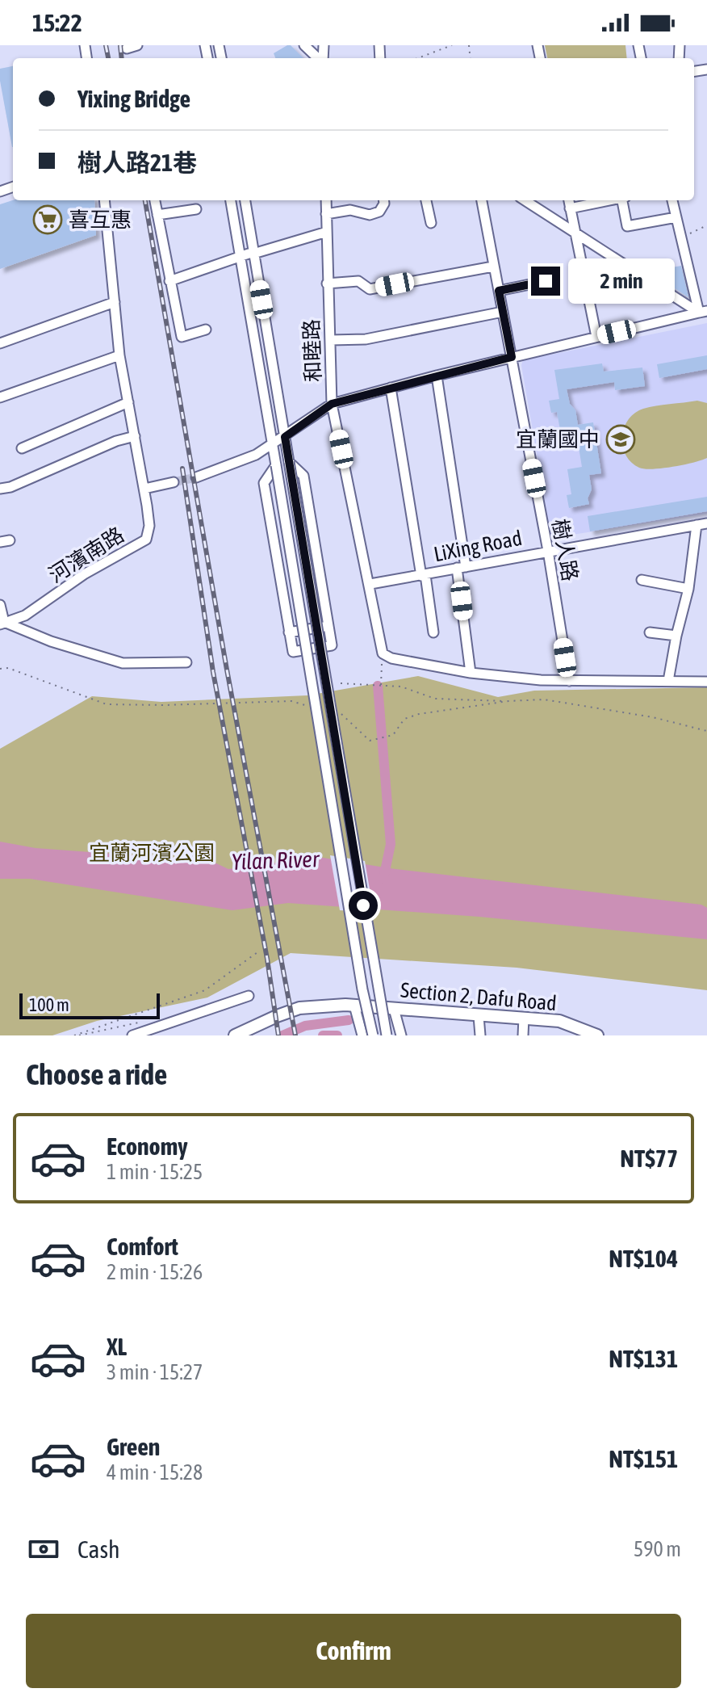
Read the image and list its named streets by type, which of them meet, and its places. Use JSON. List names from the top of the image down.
{
  "streets": {
    "main road": ["Section 2, Dafu Road"],
    "street": [
      "和睦路",
      "LiXing Road",
      "樹人路",
      "河濱南路"
    ]
  },
  "crossings": [
    ["和睦路", "LiXing Road"],
    ["LiXing Road", "樹人路"]
  ],
  "water": ["Yilan River"],
  "parks": ["宜蘭河濱公園"],
  "places": {
    "supermarket": ["喜互惠"],
    "school or university": ["宜蘭國中"]
  },
  "scale_bar": "100 m",
  "page": {
    "status": "15:22",
    "banner": ["Yixing Bridge", "樹人路21巷"],
    "bubble": "2 min",
    "scale": "100 m",
    "heading": "Choose a ride",
    "list": [
      {
        "name": "Economy",
        "note": "1 min · 15:25",
        "value": "NT$77"
      },
      {
        "name": "Comfort",
        "note": "2 min · 15:26",
        "value": "NT$104"
      },
      {
        "name": "XL",
        "note": "3 min · 15:27",
        "value": "NT$131"
      },
      {
        "name": "Green",
        "note": "4 min · 15:28",
        "value": "NT$151"
      }
    ],
    "pay": ["Cash", "590 m"],
    "buttons": "Confirm"
  }
}
